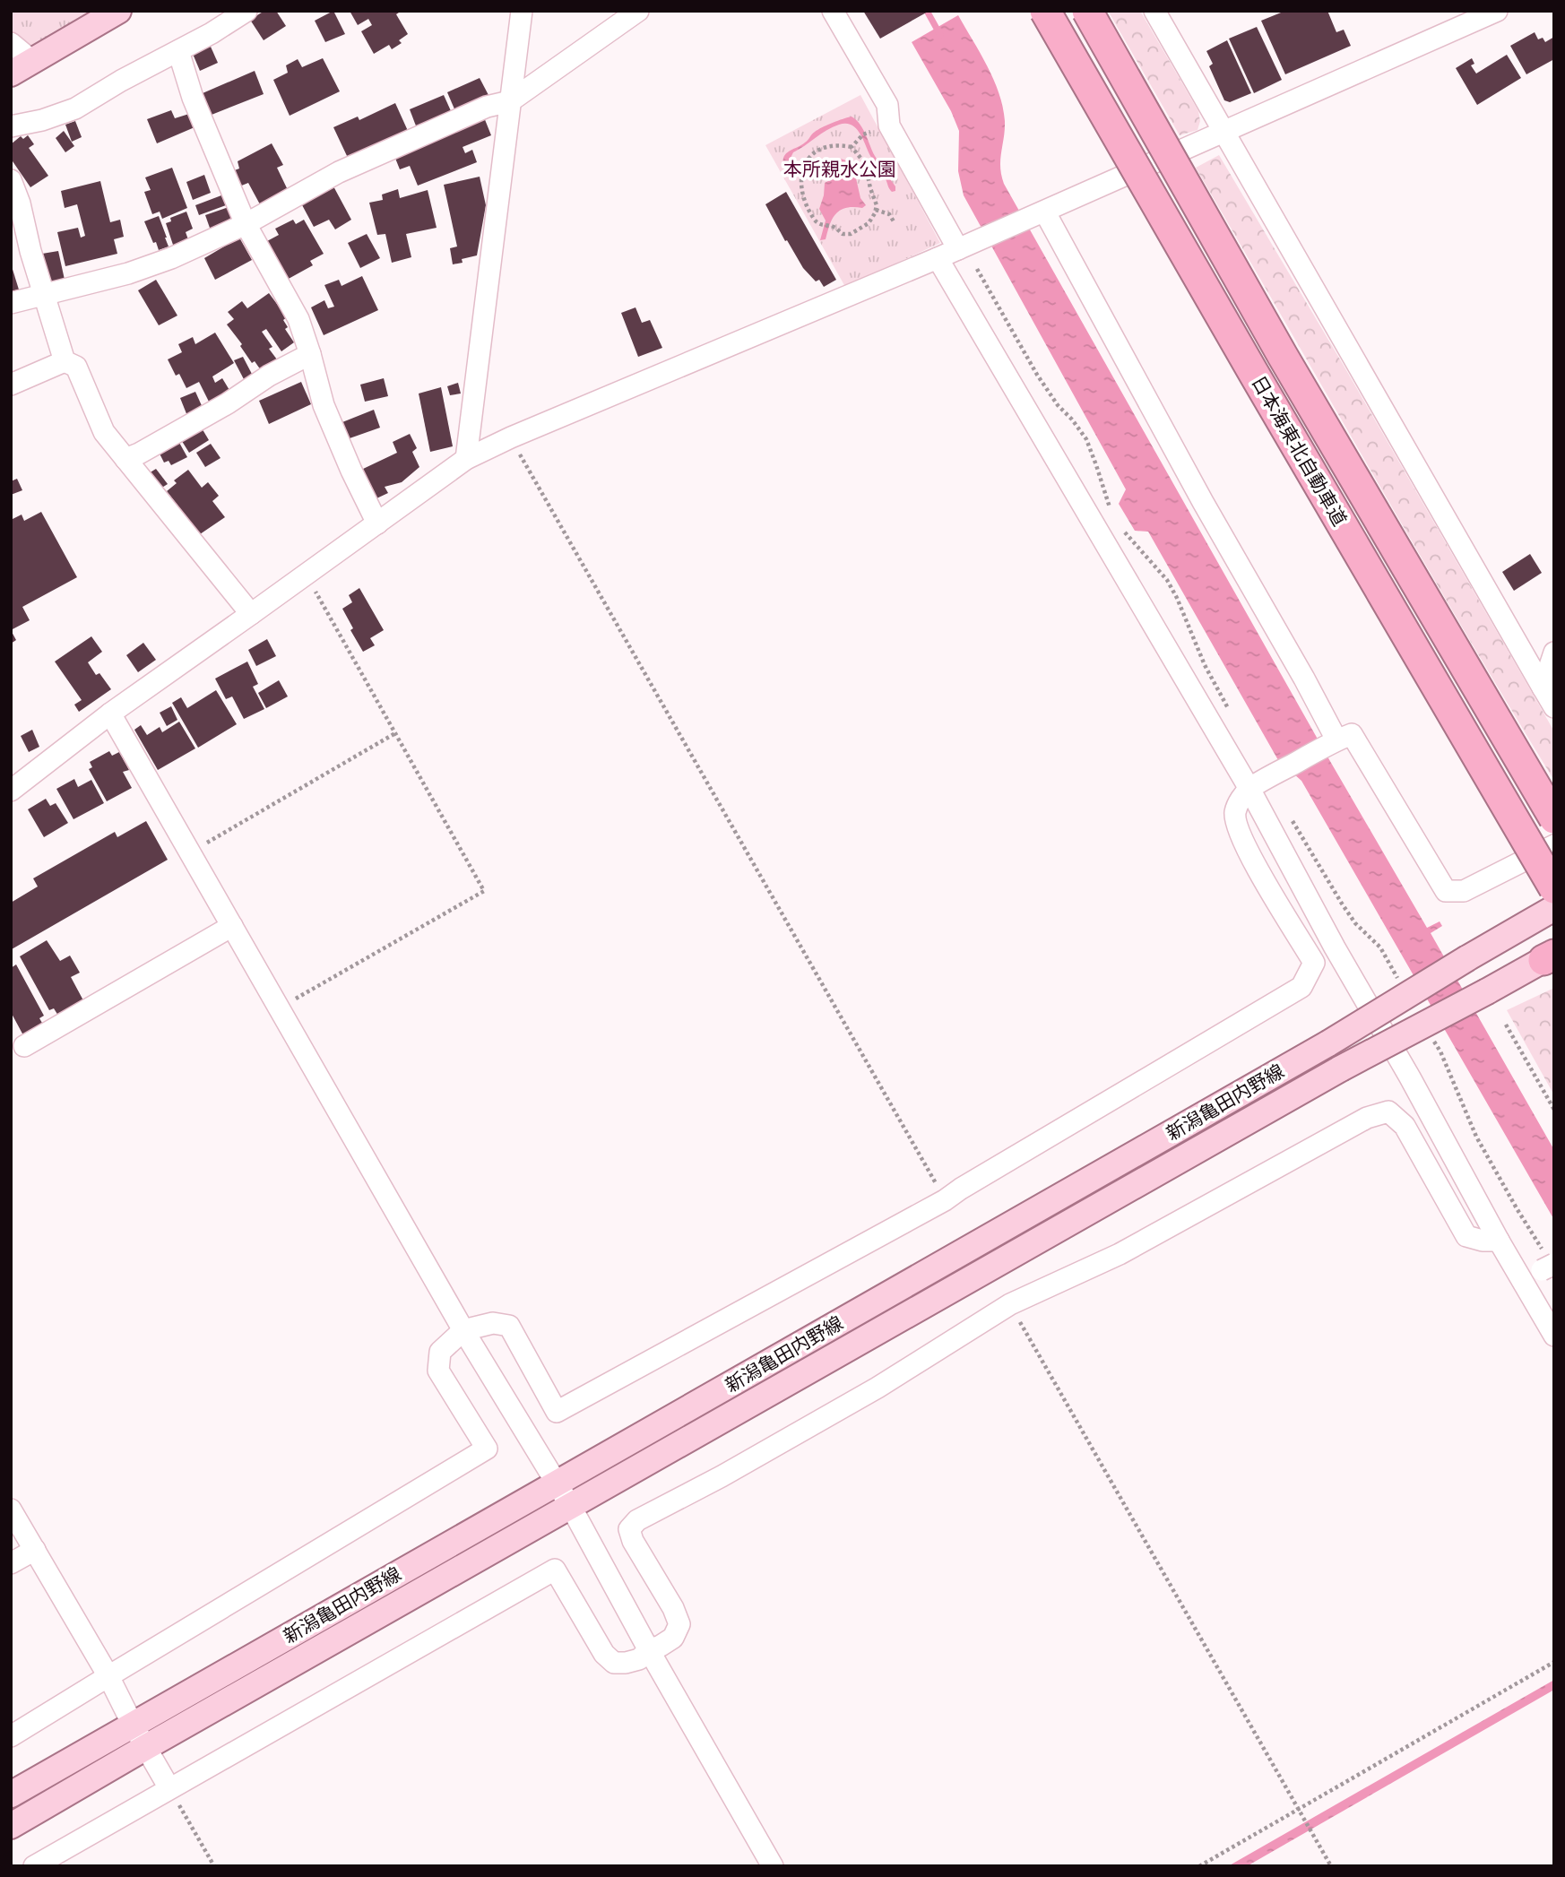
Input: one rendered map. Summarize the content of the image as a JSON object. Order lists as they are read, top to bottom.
{
  "streets": {
    "highway": ["日本海東北自動車道"],
    "main road": ["新潟亀田内野線"]
  },
  "parks": ["本所親水公園"]
}
